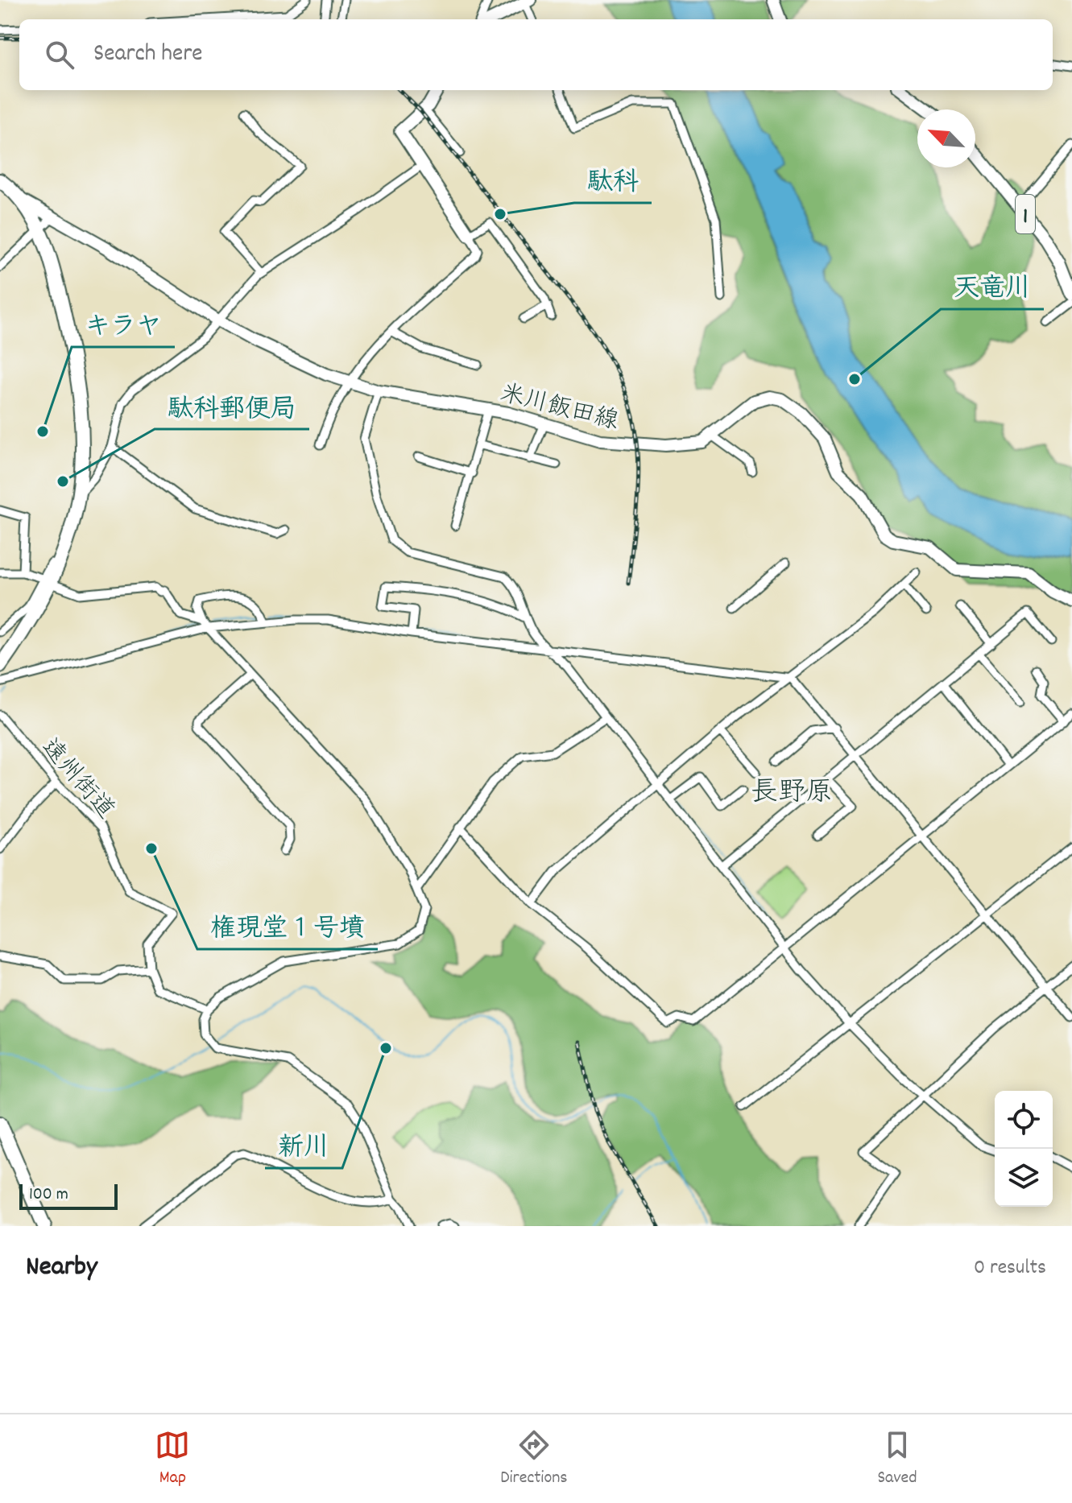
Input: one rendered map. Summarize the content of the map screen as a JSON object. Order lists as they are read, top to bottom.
{
  "streets": {
    "main road": ["1", "米川飯田線"],
    "street": ["遠州街道"]
  },
  "districts": ["長野原"],
  "places": [
    "駄科",
    "天竜川",
    "キラヤ",
    "駄科郵便局",
    "権現堂１号墳",
    "新川"
  ],
  "scale_bar": "100 m",
  "north": "top left",
  "page": {
    "search": "Search here",
    "scale": "100 m",
    "heading": ["Nearby", "0 results"],
    "nav": ["Map", "Directions", "Saved"]
  }
}
